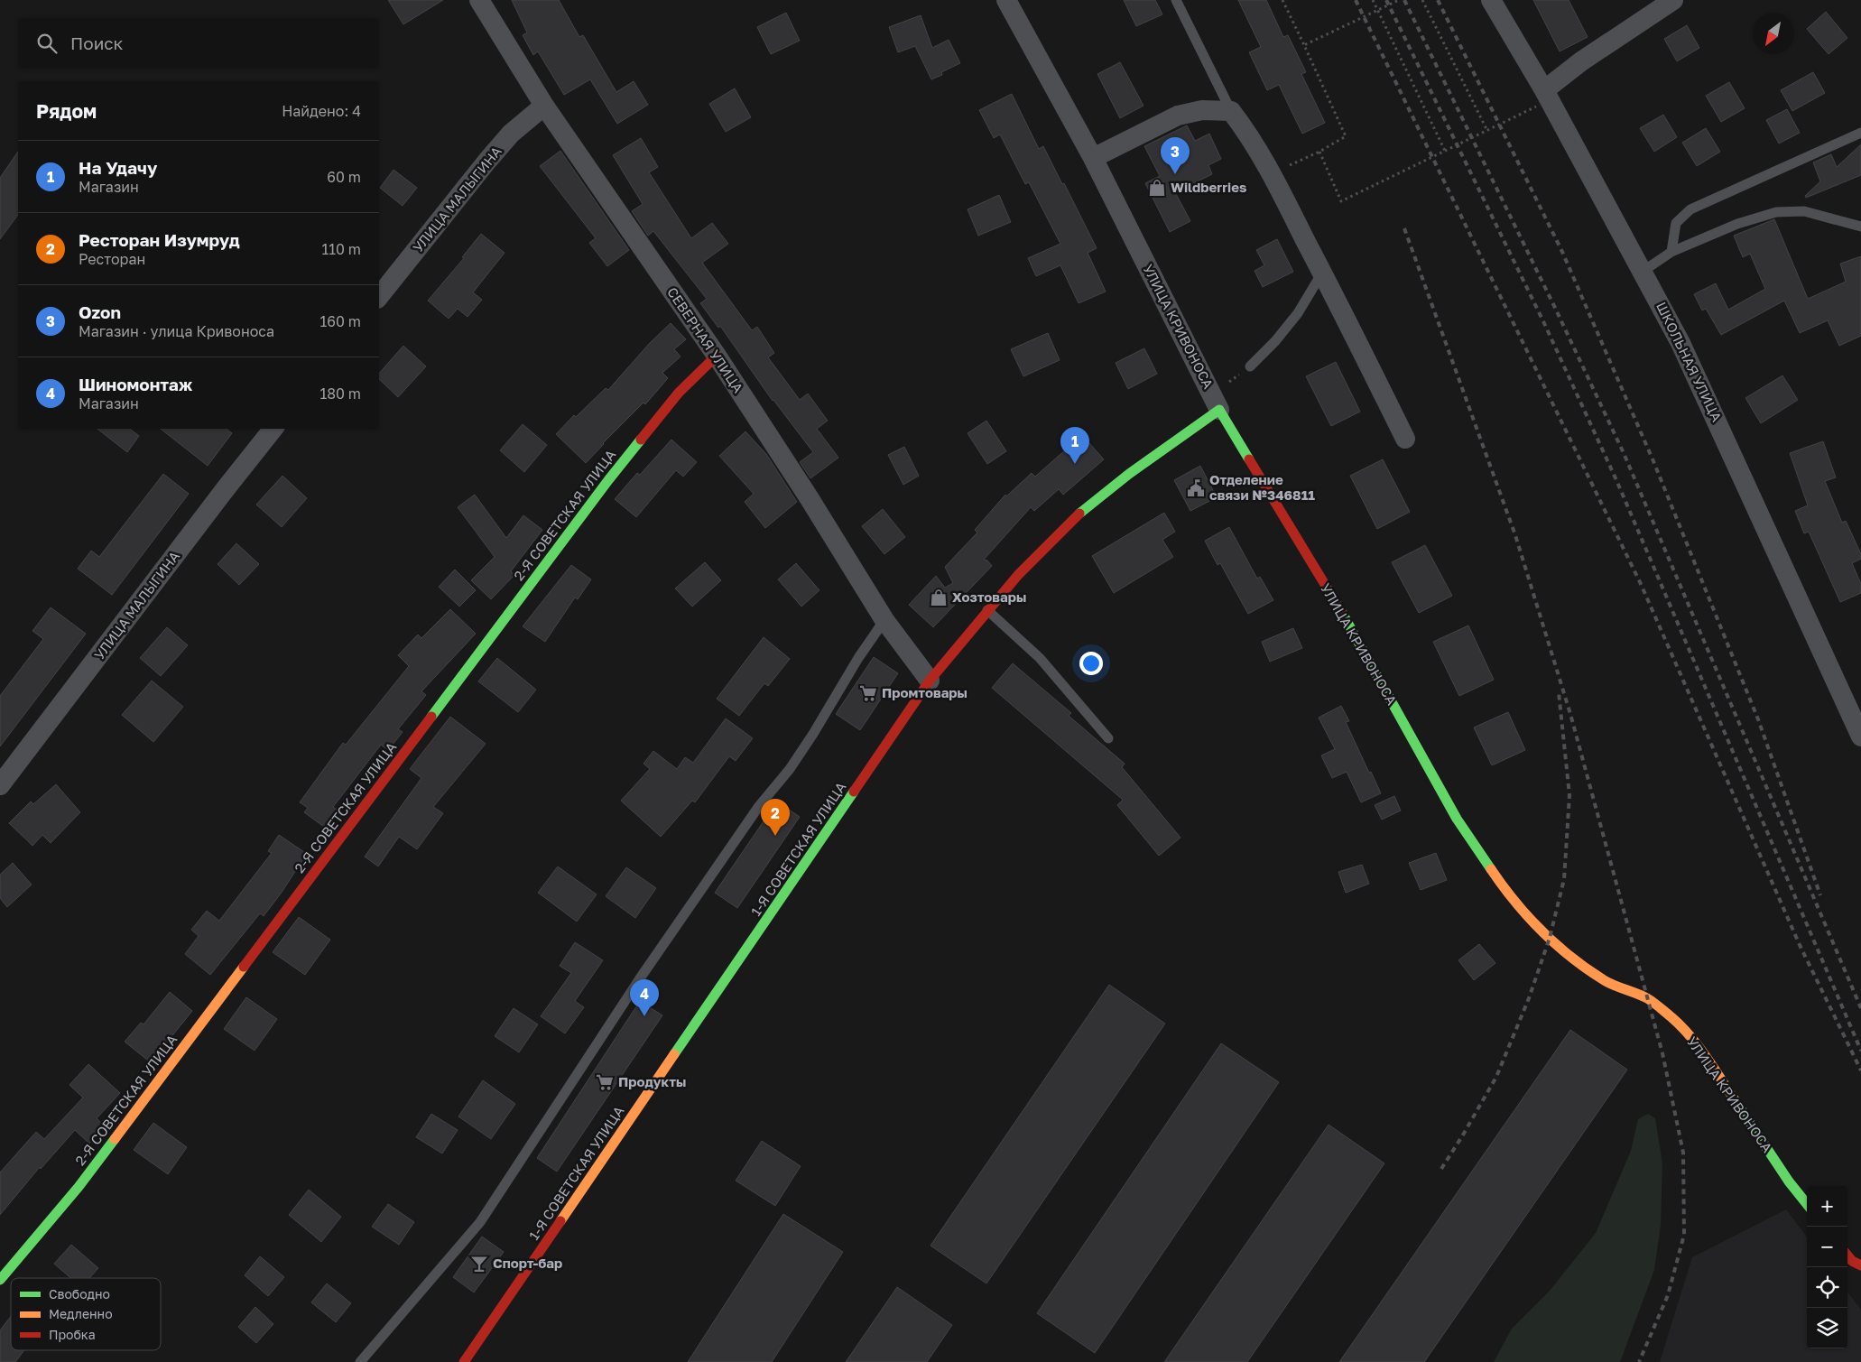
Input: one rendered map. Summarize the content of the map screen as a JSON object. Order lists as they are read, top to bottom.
{
  "streets": {
    "street": [
      "УЛИЦА МАЛЫГИНА",
      "УЛИЦА КРИВОНОСА",
      "СЕВЕРНАЯ УЛИЦА",
      "ШКОЛЬНАЯ УЛИЦА",
      "2-Я СОВЕТСКАЯ УЛИЦА",
      "1-Я СОВЕТСКАЯ УЛИЦА"
    ]
  },
  "crossings": [
    ["УЛИЦА МАЛЫГИНА", "СЕВЕРНАЯ УЛИЦА"],
    ["УЛИЦА КРИВОНОСА", "1-Я СОВЕТСКАЯ УЛИЦА"],
    ["СЕВЕРНАЯ УЛИЦА", "2-Я СОВЕТСКАЯ УЛИЦА"],
    ["СЕВЕРНАЯ УЛИЦА", "1-Я СОВЕТСКАЯ УЛИЦА"]
  ],
  "places": {
    "shop": ["Wildberries", "Хозтовары"],
    "public building": ["Отделение связи №346811"],
    "supermarket": ["Промтовары", "Продукты"],
    "bar": ["Спорт-бар"]
  },
  "legend": ["Свободно", "Медленно", "Пробка"],
  "north": "bottom left",
  "page": {
    "search": "Поиск",
    "heading": ["Рядом", "Найдено: 4"],
    "pins": [
      "3",
      "1",
      "2",
      "4"
    ],
    "list": [
      {
        "mark": "1",
        "name": "На Удачу",
        "note": "Магазин",
        "value": "60 m"
      },
      {
        "mark": "2",
        "name": "Ресторан Изумруд",
        "note": "Ресторан",
        "value": "110 m"
      },
      {
        "mark": "3",
        "name": "Ozon",
        "note": "Магазин · улица Кривоноса",
        "value": "160 m"
      },
      {
        "mark": "4",
        "name": "Шиномонтаж",
        "note": "Магазин",
        "value": "180 m"
      }
    ],
    "map_buttons": ["+", "−"]
  }
}
